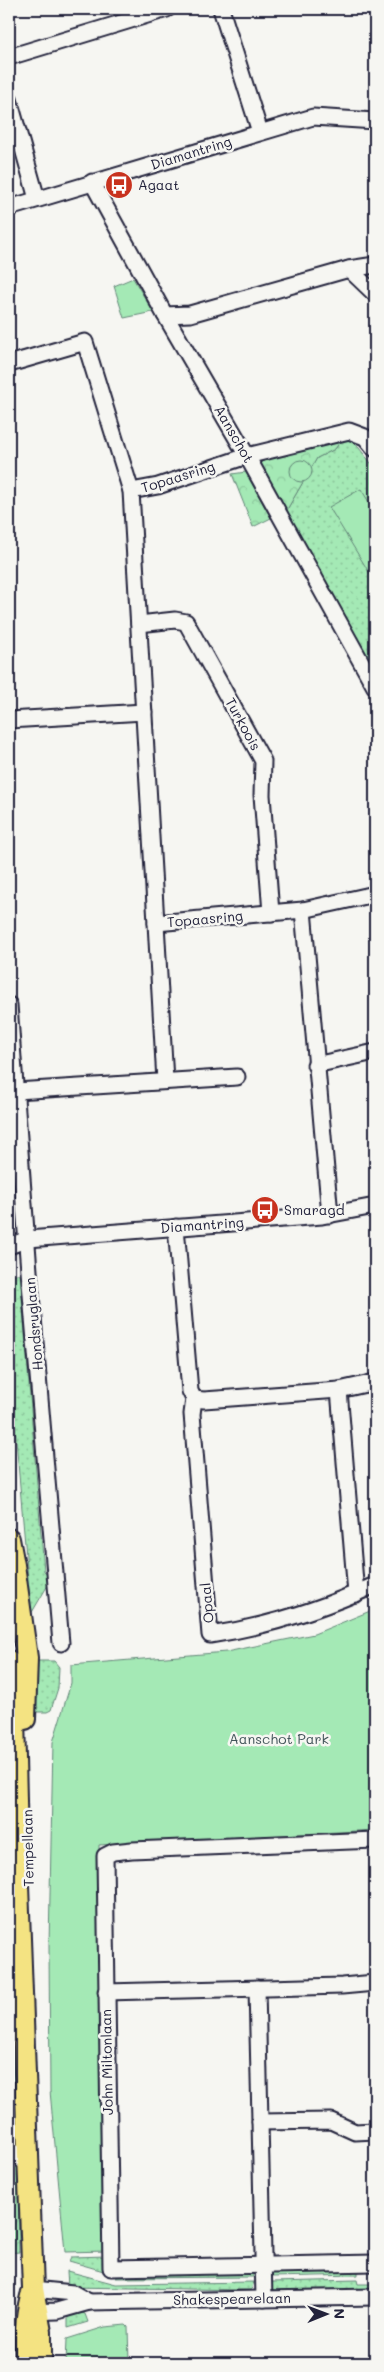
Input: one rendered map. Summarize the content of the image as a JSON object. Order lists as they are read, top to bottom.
{
  "streets": {
    "main road": ["Tempellaan"],
    "street": [
      "Diamantring",
      "Aanschot",
      "Topaasring",
      "Turkoois",
      "Hondsruglaan",
      "Opaal",
      "John Miltonlaan",
      "Shakespearelaan"
    ]
  },
  "crossings": [
    ["Diamantring", "Aanschot"],
    ["Diamantring", "Hondsruglaan"],
    ["Aanschot", "Topaasring"],
    ["Topaasring", "Turkoois"],
    ["Tempellaan", "Shakespearelaan"]
  ],
  "parks": ["Aanschot Park"],
  "places": {
    "bus stop": ["Agaat", "Smaragd"]
  },
  "north": "right"
}
